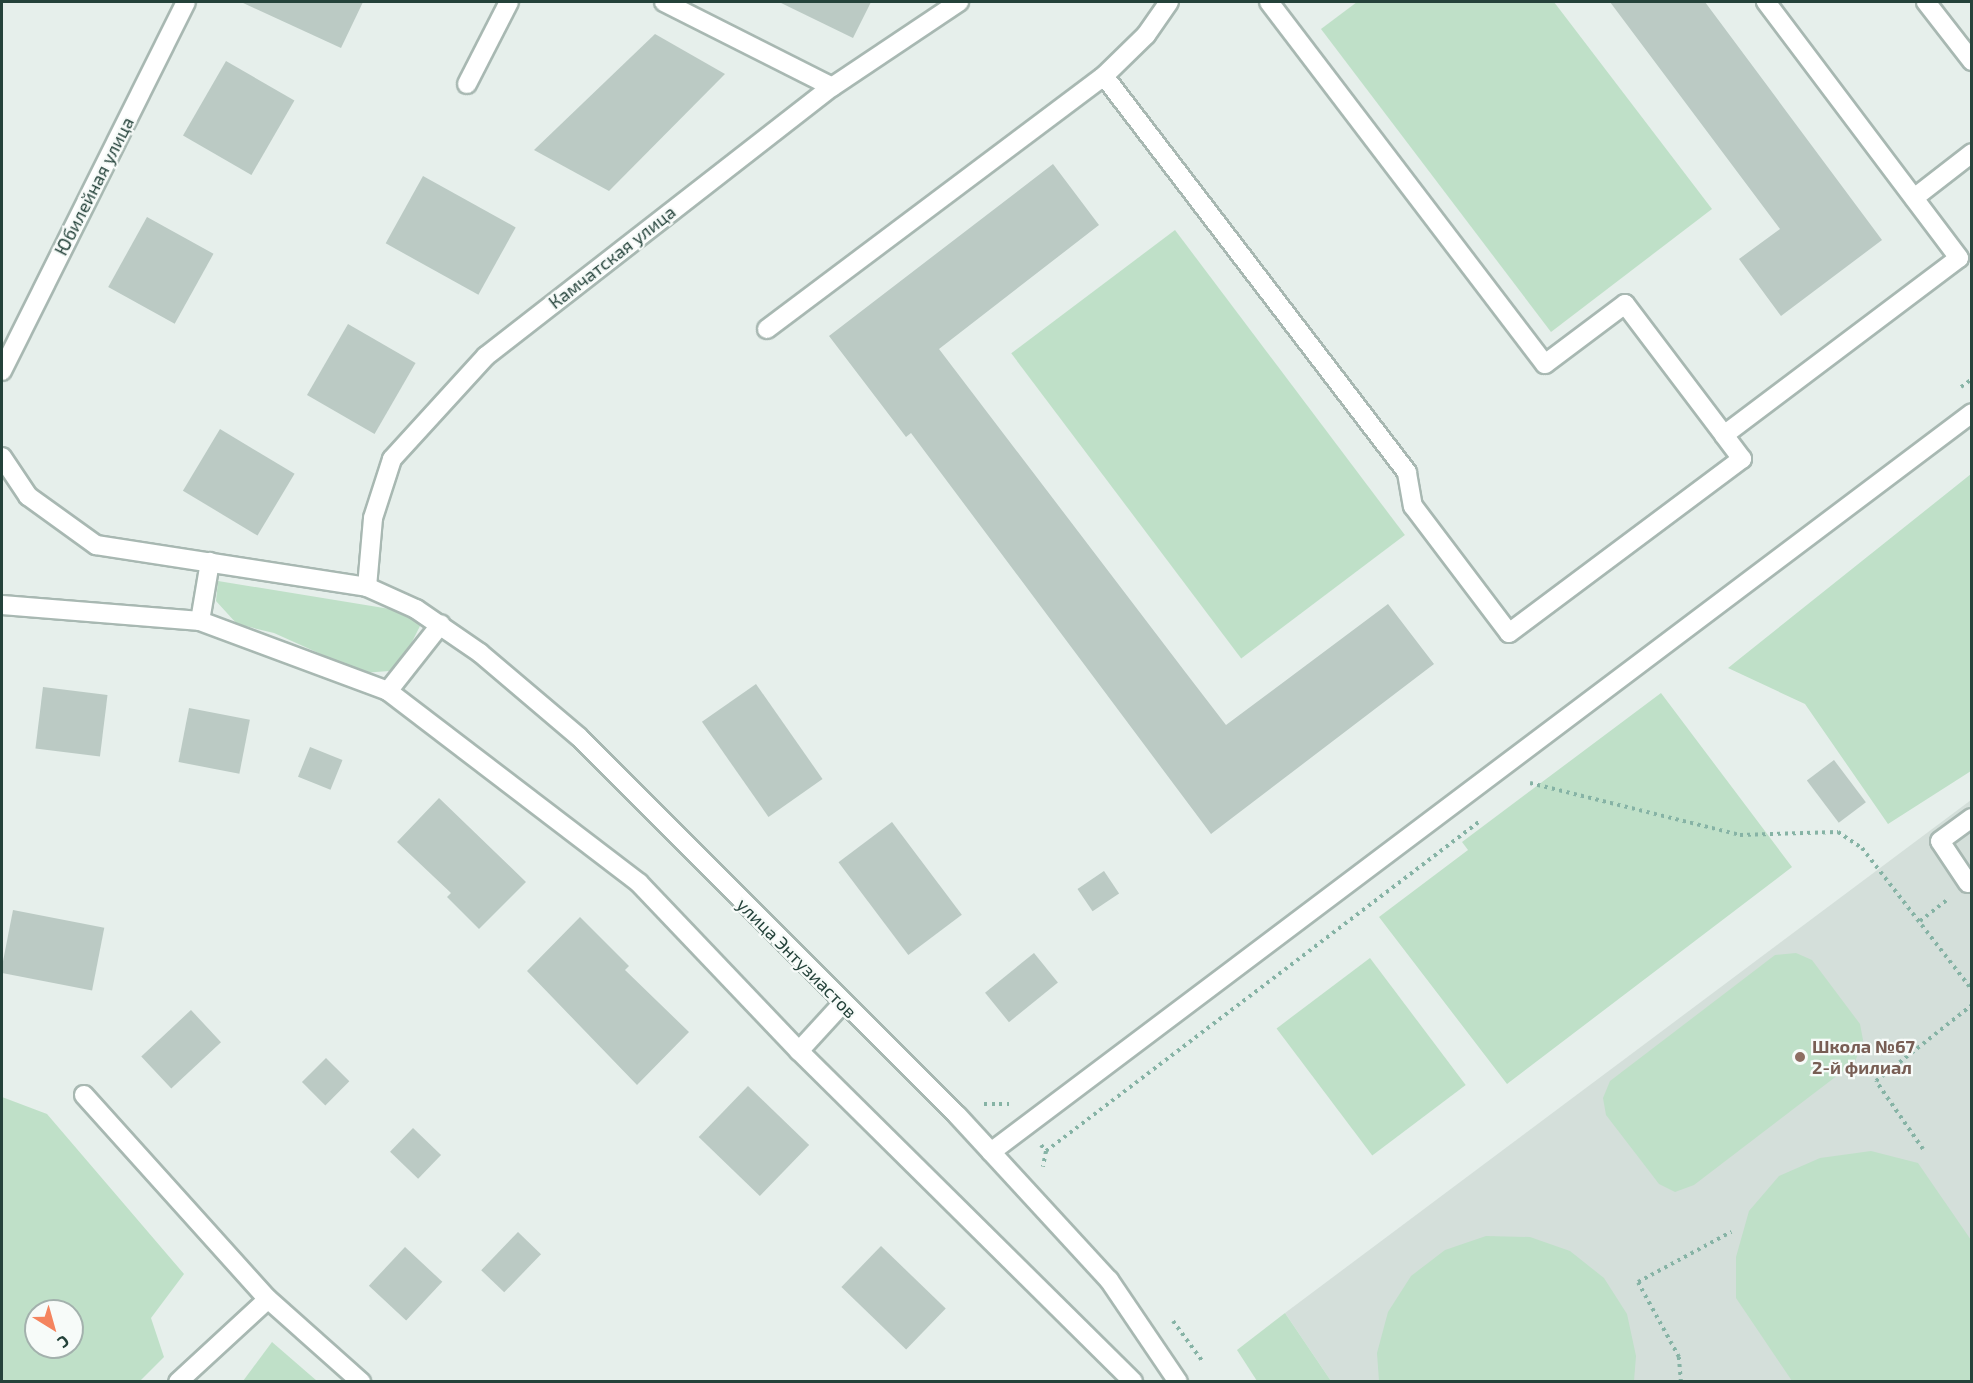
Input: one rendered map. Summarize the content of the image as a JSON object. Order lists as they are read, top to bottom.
{
  "streets": {
    "street": ["Юбилейная улица", "Камчатская улица", "улица Энтузиастов"]
  },
  "crossings": [
    ["Камчатская улица", "улица Энтузиастов"]
  ],
  "places": ["Школа №67 2-й филиал"],
  "north": "bottom right"
}
